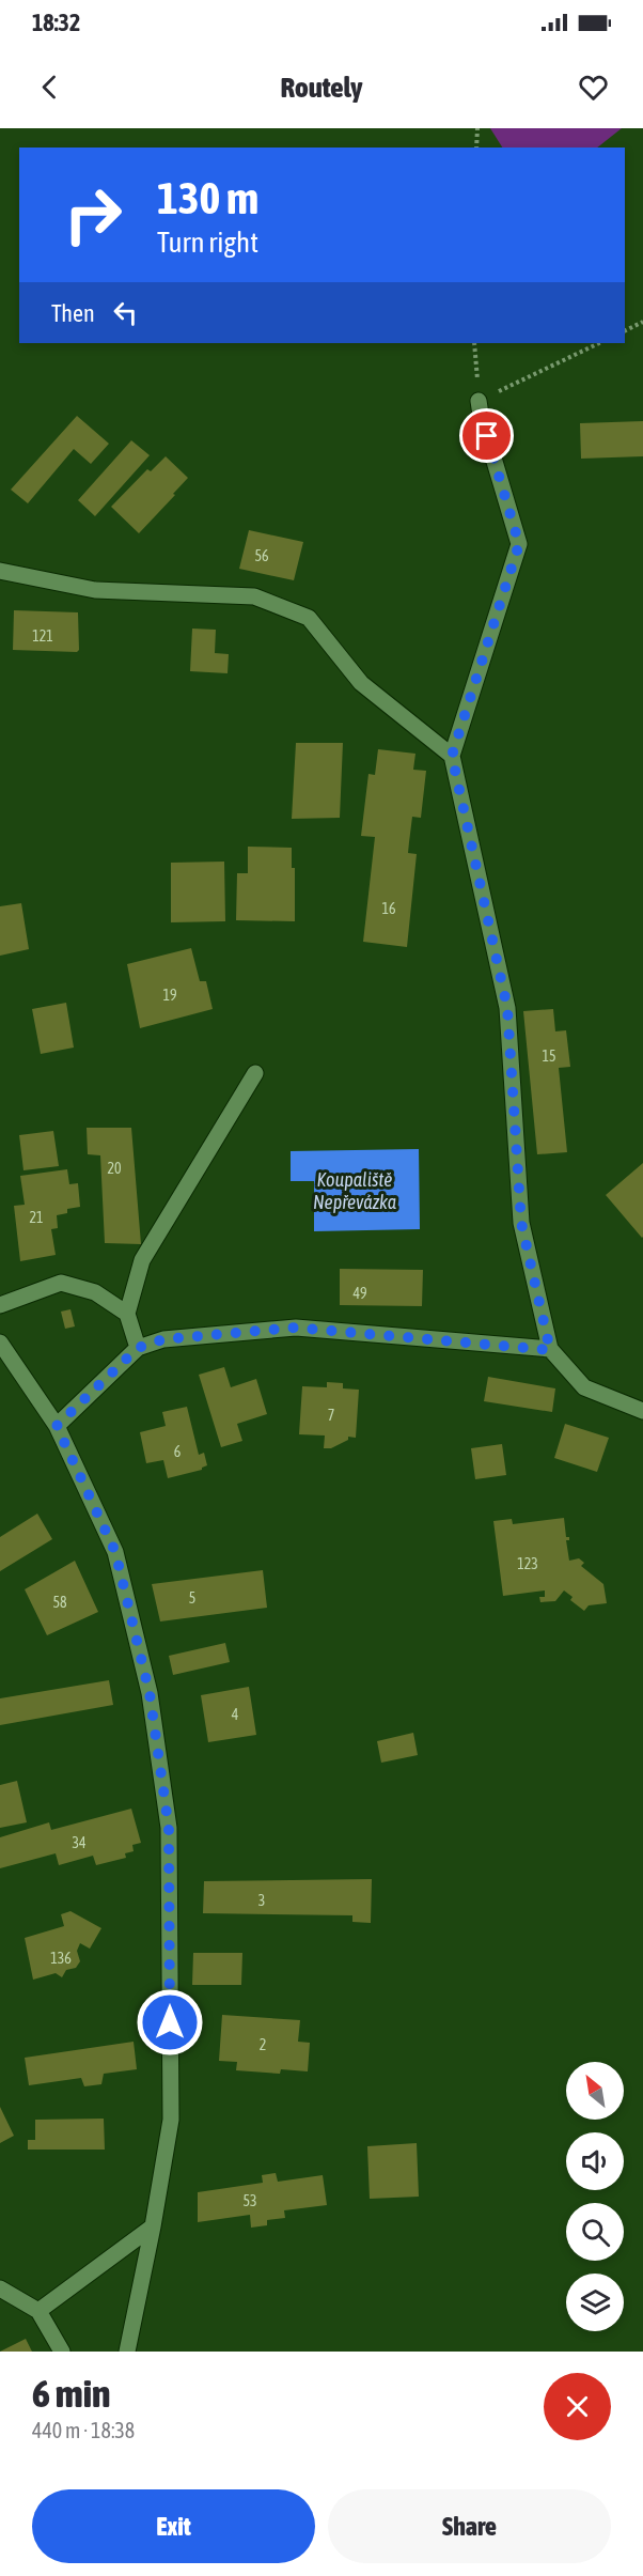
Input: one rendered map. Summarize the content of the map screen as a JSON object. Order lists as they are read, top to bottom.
{
  "water": ["Koupaliště Nepřevázka"],
  "house_numbers": [
    "56",
    "121",
    "16",
    "19",
    "15",
    "20",
    "21",
    "49",
    "7",
    "6",
    "123",
    "5",
    "58",
    "4",
    "34",
    "3",
    "136",
    "2",
    "53"
  ],
  "north": "top left",
  "page": {
    "status": "18:32",
    "header": "Routely",
    "turn": ["130 m", "Turn right"],
    "then": "Then",
    "heading": ["6 min", "440 m · 18:38"],
    "buttons": ["Exit", "Share"]
  }
}
